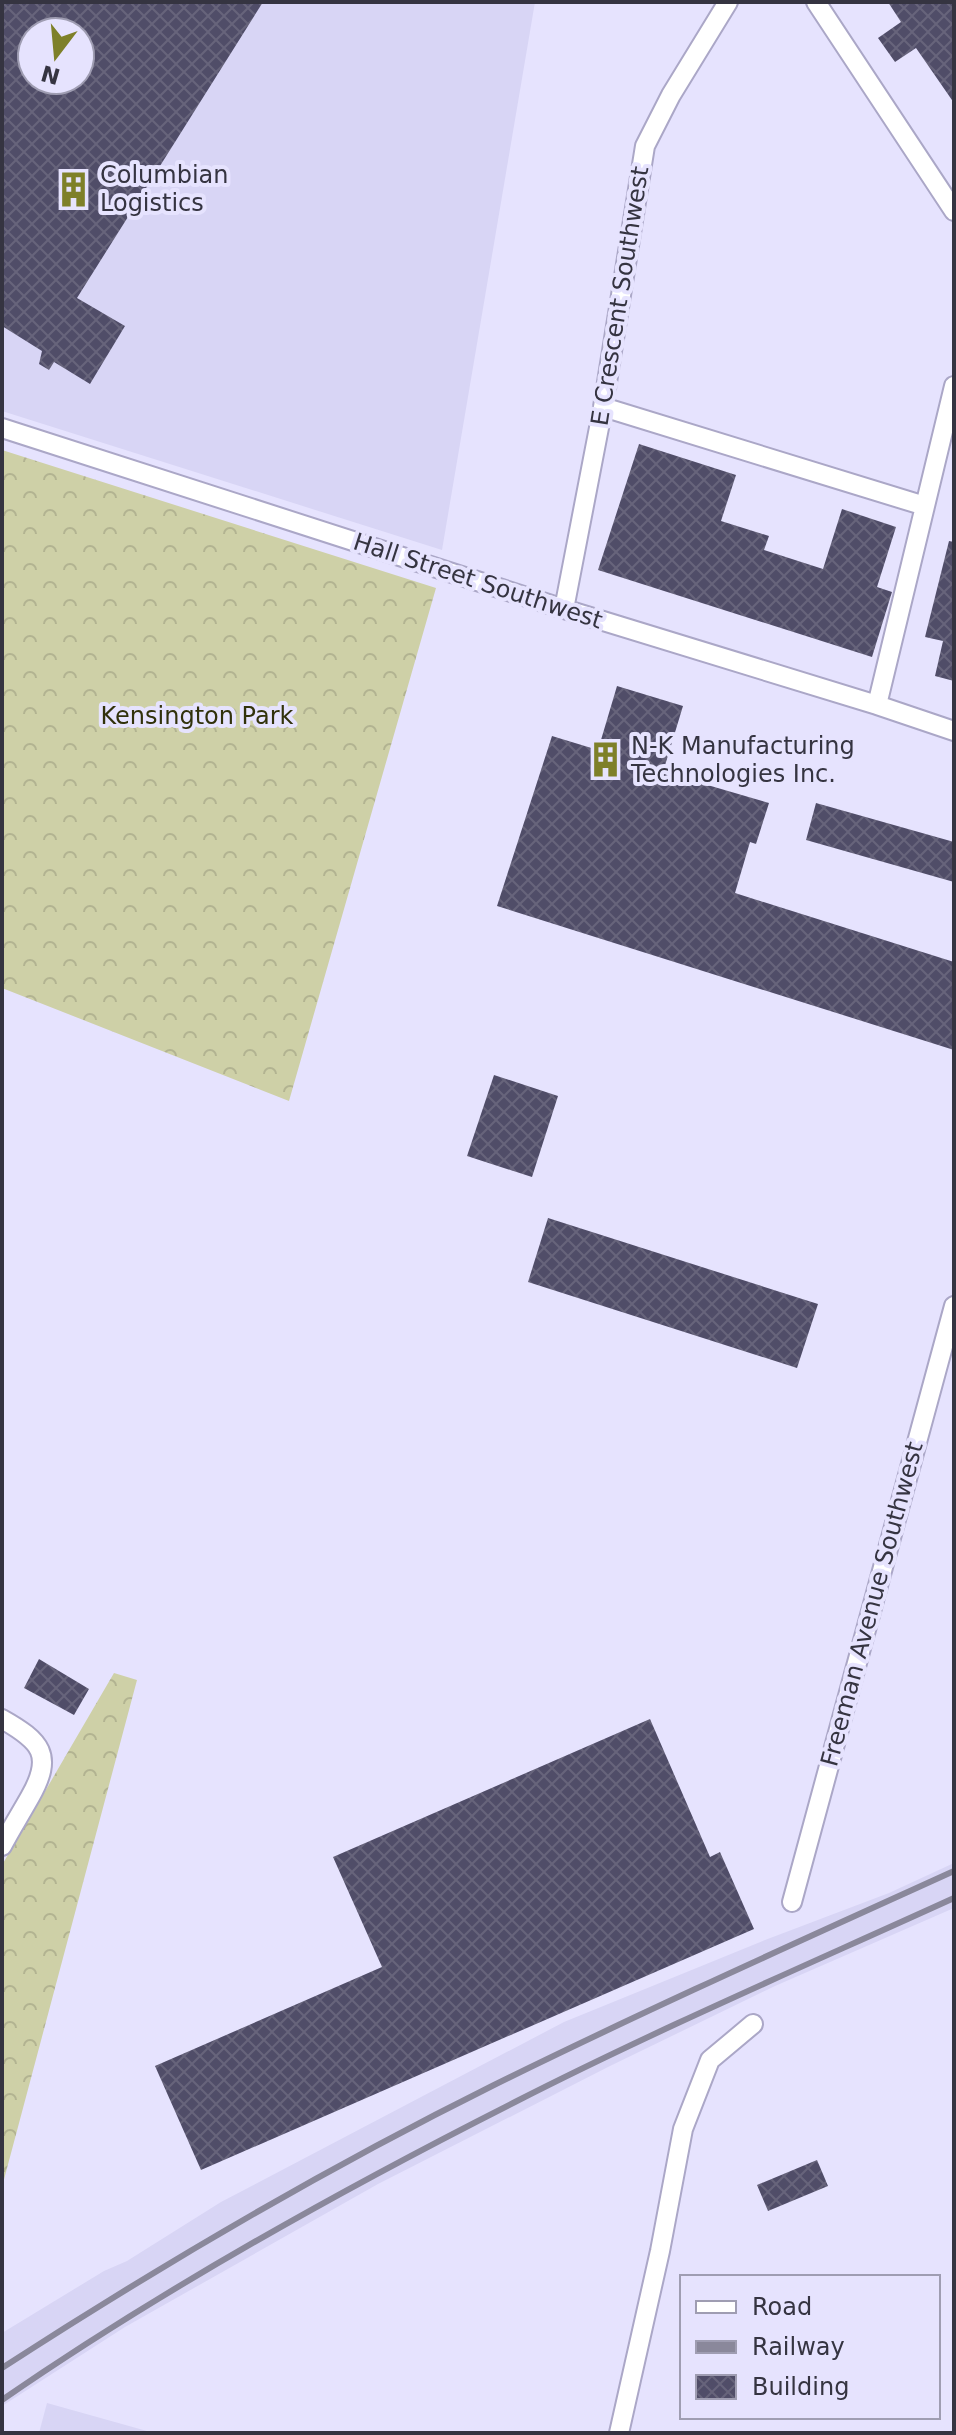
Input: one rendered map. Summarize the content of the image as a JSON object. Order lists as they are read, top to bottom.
{
  "streets": {
    "street": ["E Crescent Southwest", "Hall Street Southwest", "Freeman Avenue Southwest"]
  },
  "crossings": [
    ["E Crescent Southwest", "Hall Street Southwest"]
  ],
  "parks": ["Kensington Park"],
  "places": {
    "building": ["Columbian Logistics", "N-K Manufacturing Technologies Inc."]
  },
  "legend": ["Road", "Railway", "Building"],
  "north": "bottom"
}
